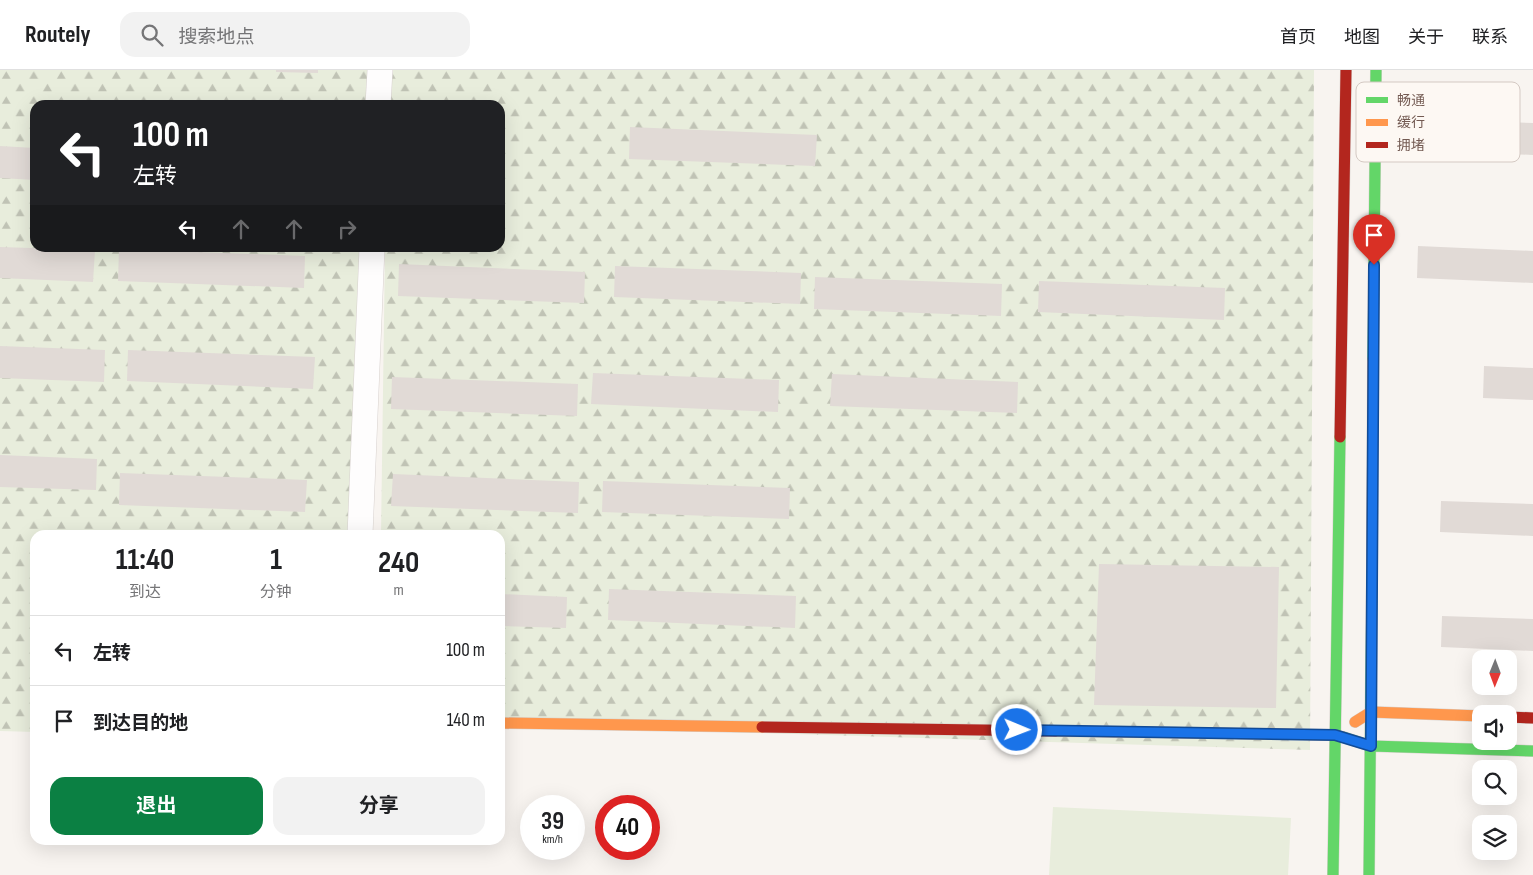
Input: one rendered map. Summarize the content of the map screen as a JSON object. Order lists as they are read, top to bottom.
{
  "legend": ["畅通", "缓行", "拥堵"],
  "north": "bottom",
  "page": {
    "header": "Routely",
    "search": "搜索地点",
    "nav": [
      "首页",
      "地图",
      "关于",
      "联系"
    ],
    "turn": ["100 m", "左转"],
    "eta": [
      "11:40",
      "到达",
      "1",
      "分钟",
      "240",
      "m"
    ],
    "list": [
      {
        "name": "左转",
        "value": "100 m"
      },
      {
        "name": "到达目的地",
        "value": "140 m"
      }
    ],
    "buttons": ["退出", "分享"],
    "speed": "39 km/h",
    "limit": "40"
  }
}
